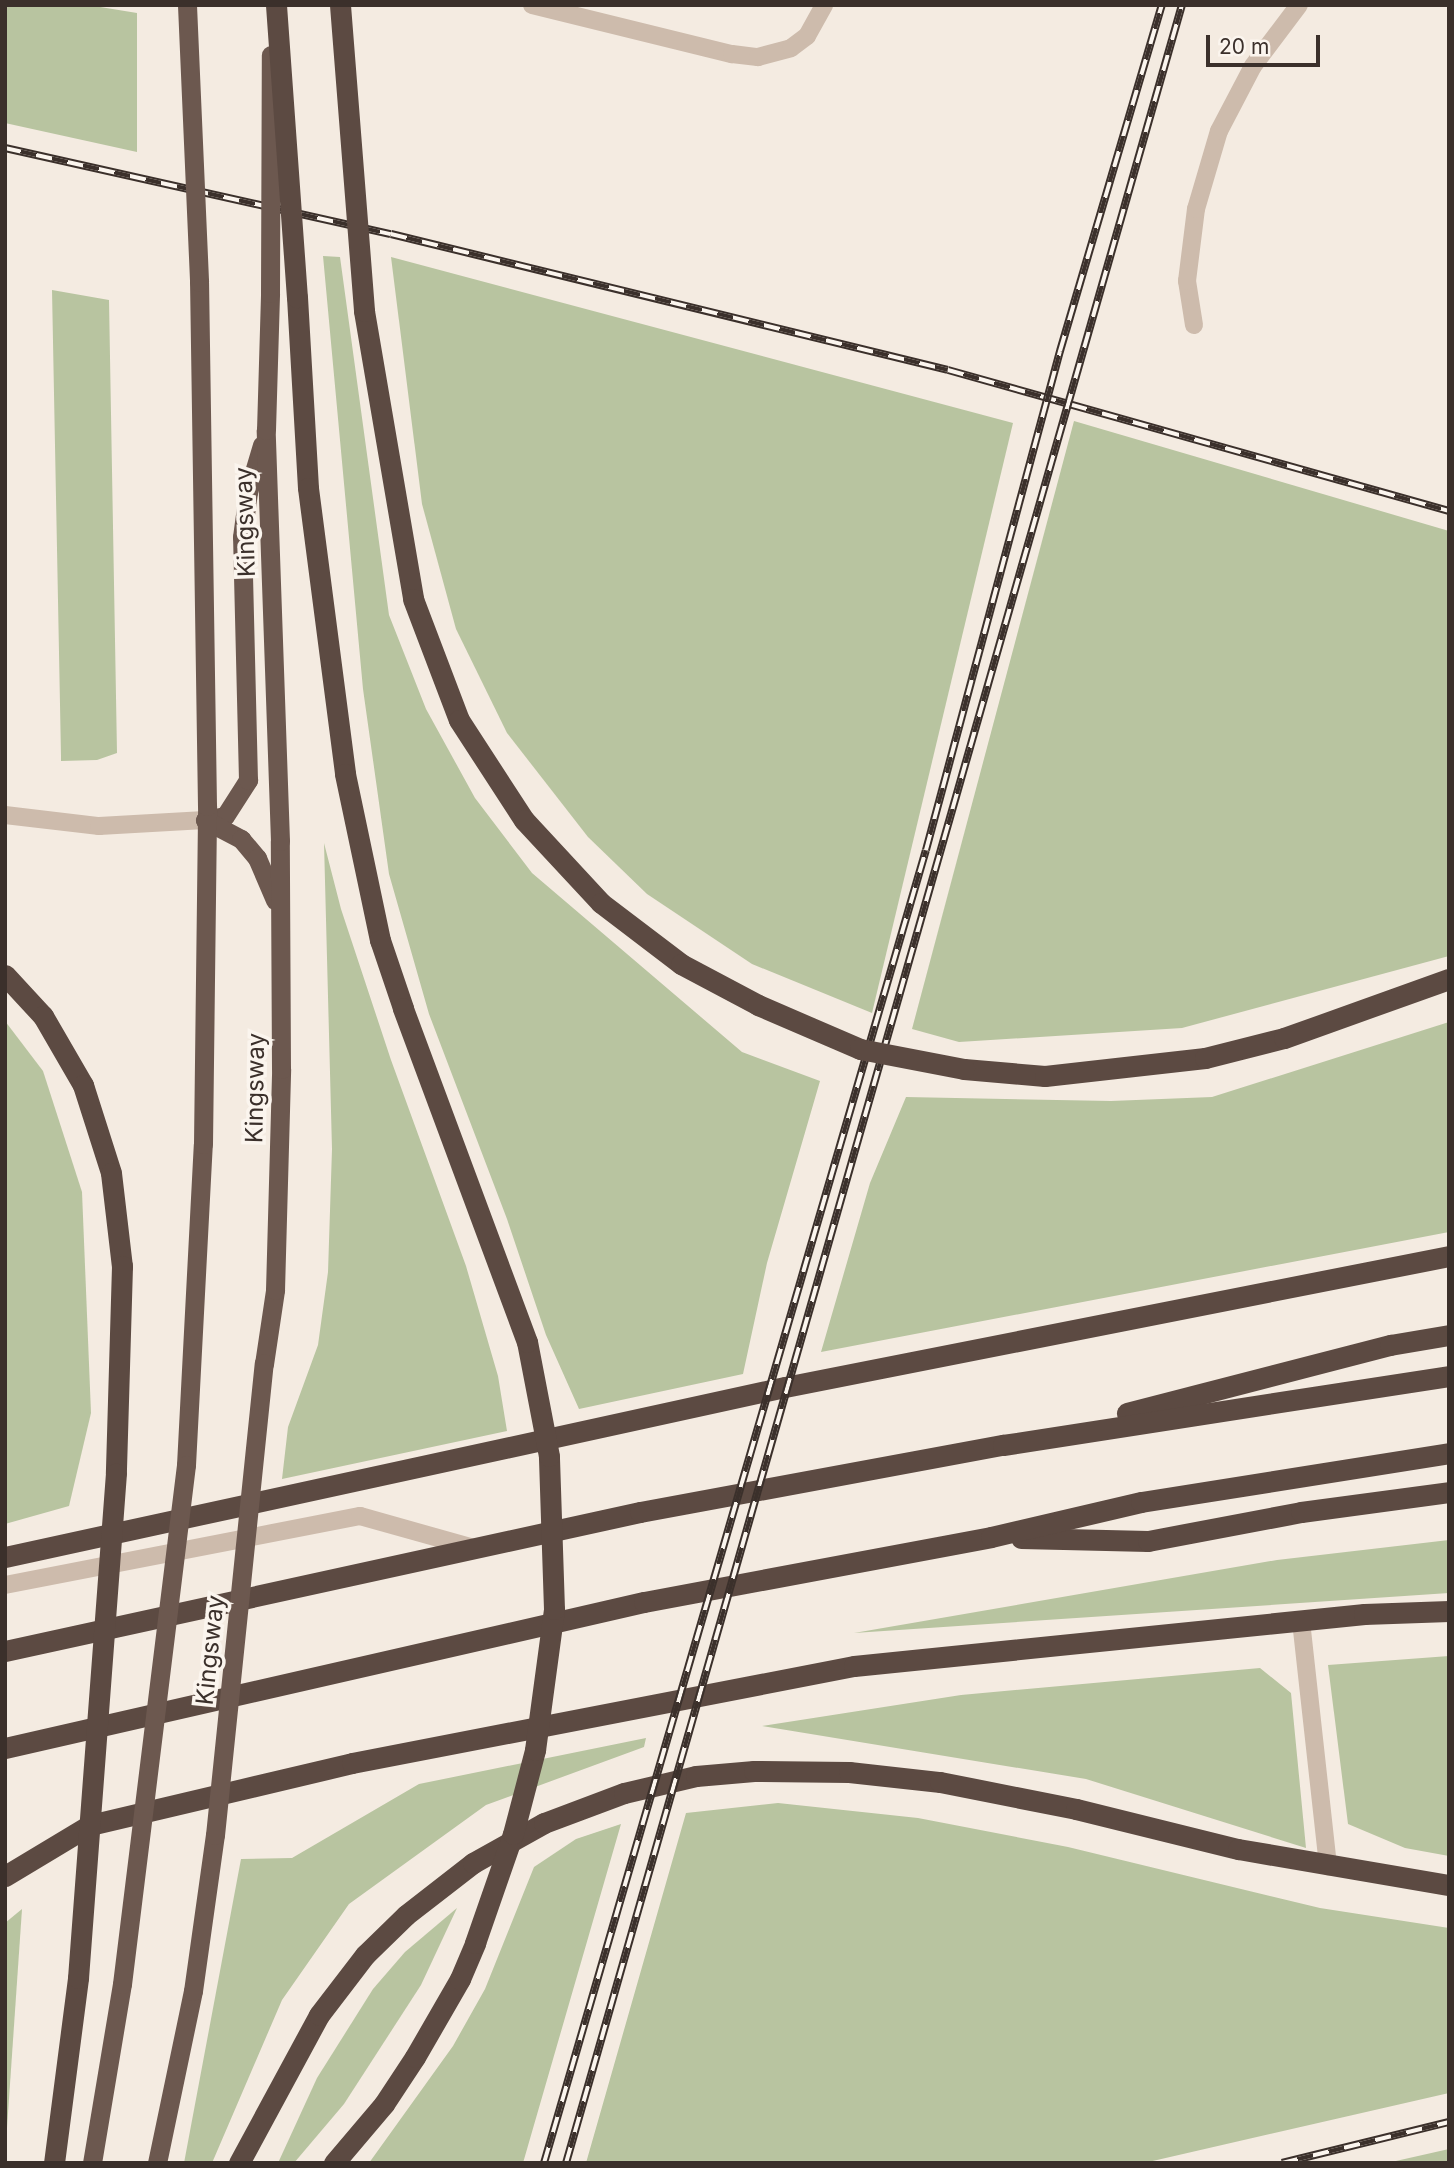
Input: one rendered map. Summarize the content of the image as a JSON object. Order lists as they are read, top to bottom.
{
  "streets": {
    "highway": ["Kingsway"]
  },
  "scale_bar": "20 m"
}
